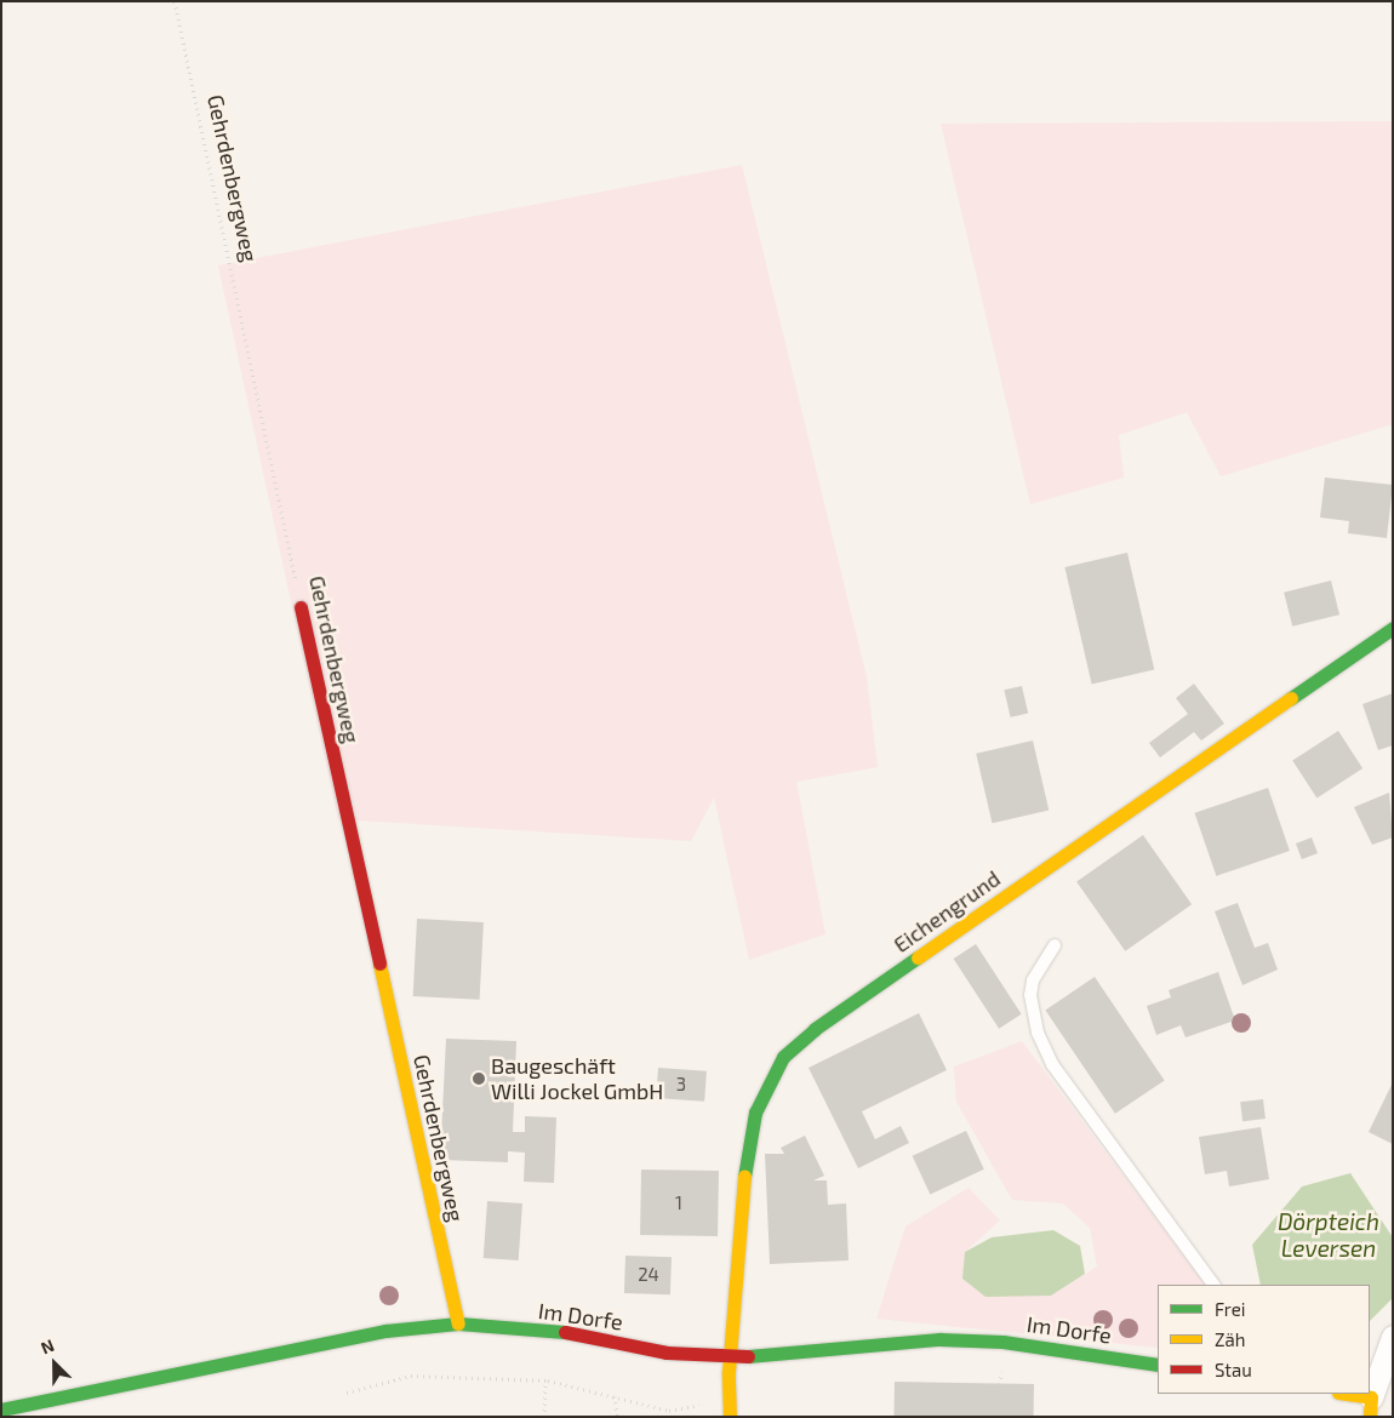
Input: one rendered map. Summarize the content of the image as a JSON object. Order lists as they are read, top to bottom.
{
  "streets": {
    "street": ["Gehrdenbergweg", "Eichengrund", "Im Dorfe"]
  },
  "crossings": [
    ["Gehrdenbergweg", "Im Dorfe"],
    ["Eichengrund", "Im Dorfe"]
  ],
  "water": ["Dörpteich Leversen"],
  "places": ["Baugeschäft Willi Jockel GmbH"],
  "house_numbers": ["3", "1", "24"],
  "legend": ["Frei", "Zäh", "Stau"],
  "north": "top left"
}
